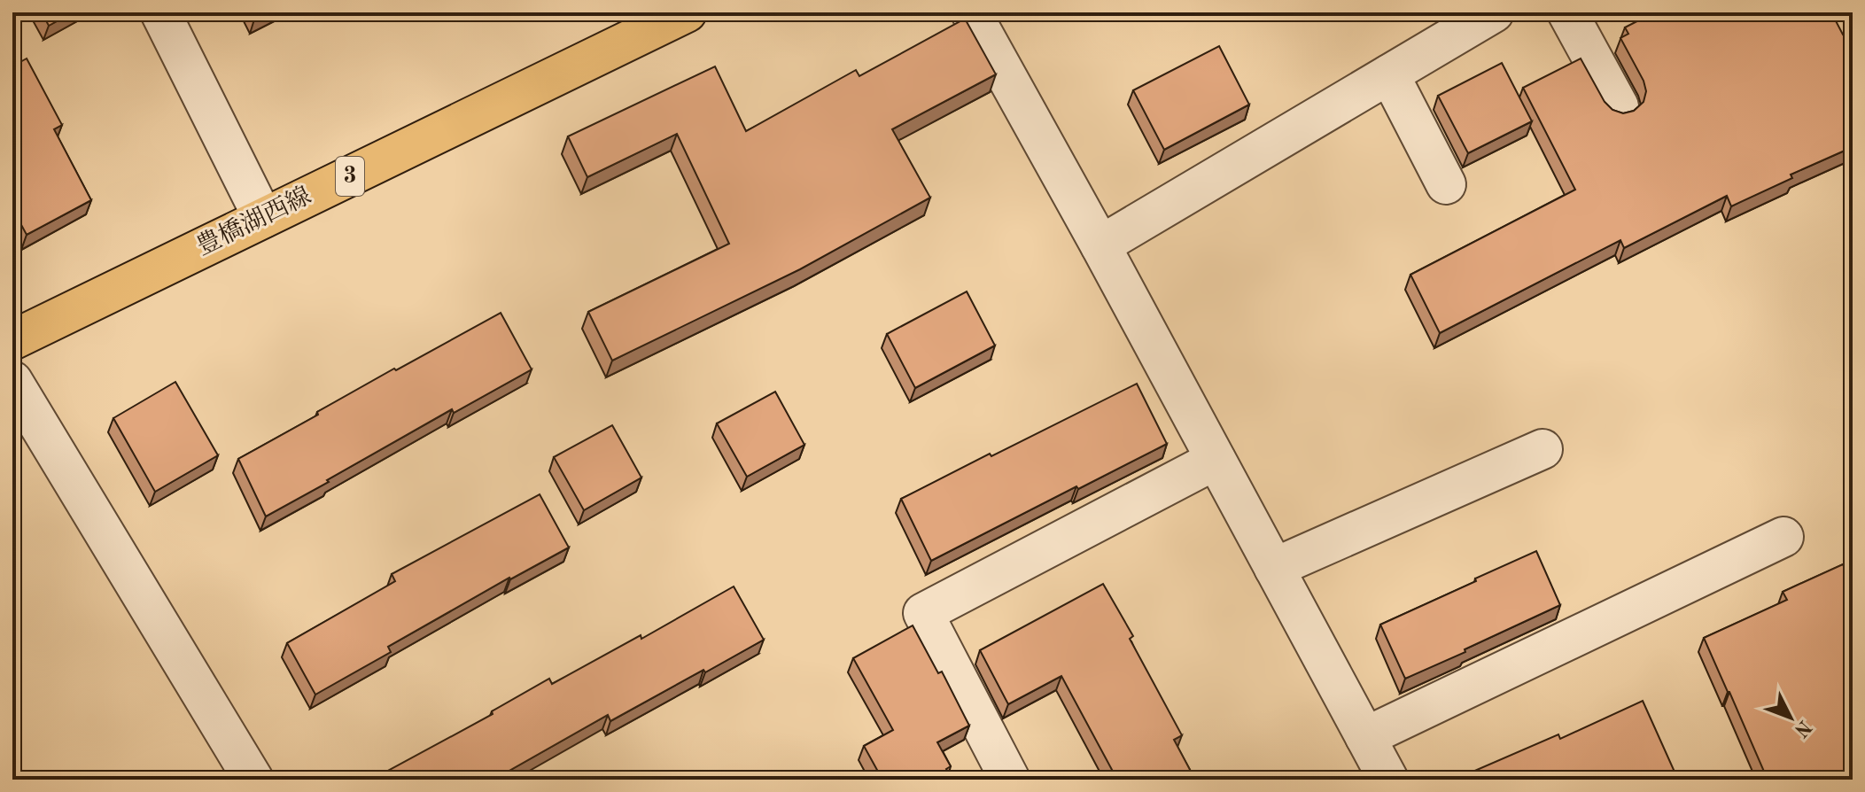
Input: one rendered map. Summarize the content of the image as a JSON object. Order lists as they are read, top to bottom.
{
  "streets": {
    "main road": ["3", "豊橋湖西線"]
  },
  "north": "bottom right"
}
